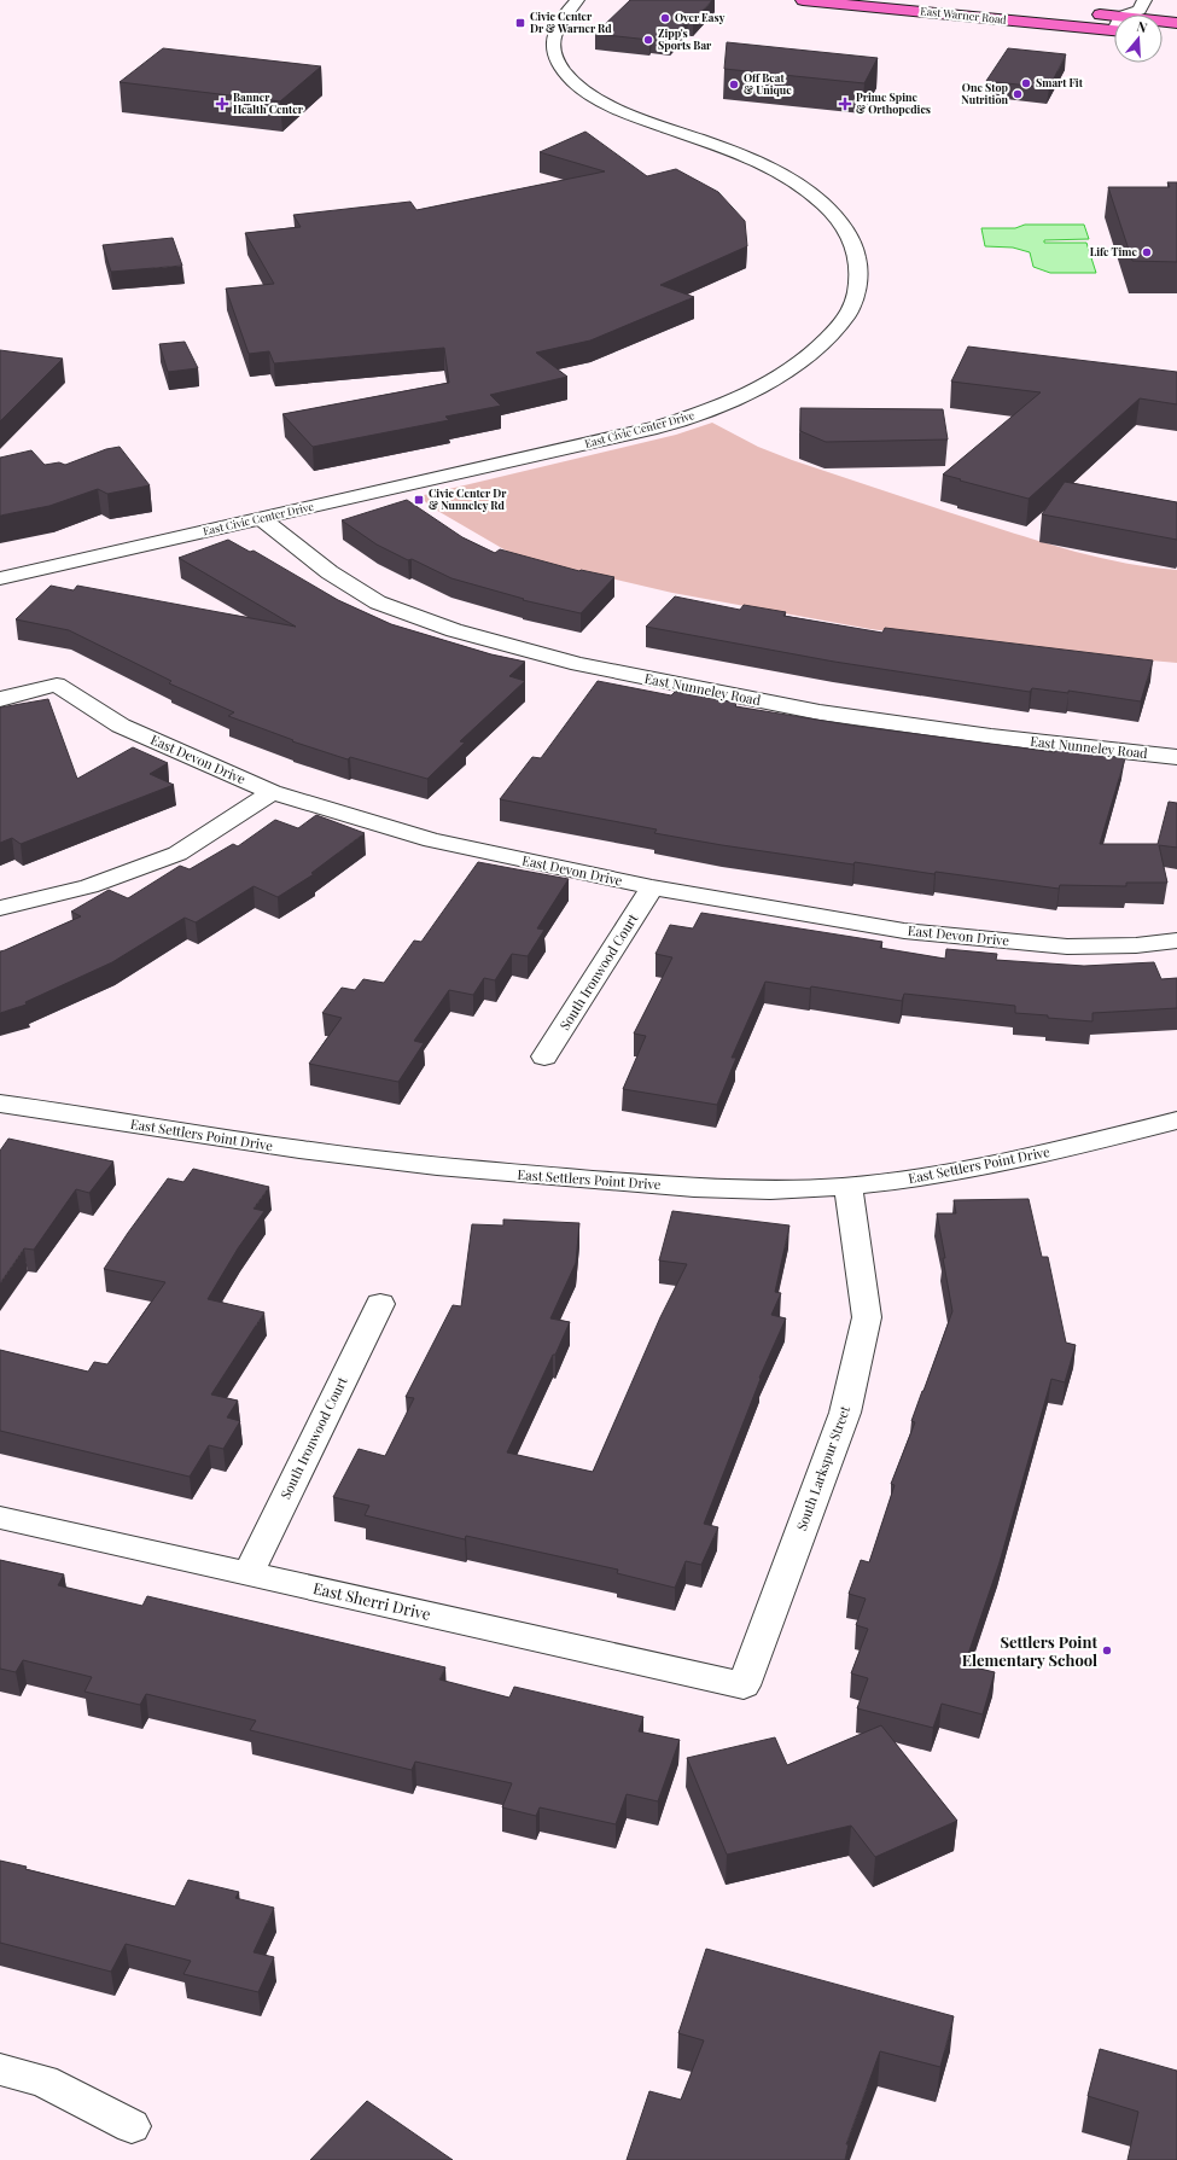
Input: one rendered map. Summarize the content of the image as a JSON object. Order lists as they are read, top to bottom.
{
  "streets": {
    "main road": ["East Warner Road"],
    "street": [
      "East Civic Center Drive",
      "East Nunneley Road",
      "East Devon Drive",
      "South Ironwood Court",
      "East Settlers Point Drive",
      "South Larkspur Street",
      "East Sherri Drive"
    ]
  },
  "crossings": [
    ["East Civic Center Drive", "East Nunneley Road"],
    ["East Devon Drive", "South Ironwood Court"],
    ["South Ironwood Court", "East Sherri Drive"],
    ["East Settlers Point Drive", "South Larkspur Street"],
    ["South Larkspur Street", "East Sherri Drive"]
  ],
  "places": {
    "other": [
      "Over Easy",
      "Zipp's Sports Bar",
      "Smart Fit",
      "Off Beat & Unique",
      "One Stop Nutrition",
      "Life Time",
      "Settlers Point Elementary School"
    ],
    "transit": ["Civic Center Dr & Warner Rd", "Civic Center Dr & Nunneley Rd"],
    "health": ["Banner Health Center", "Prime Spine & Orthopedics"]
  },
  "north": "top"
}
